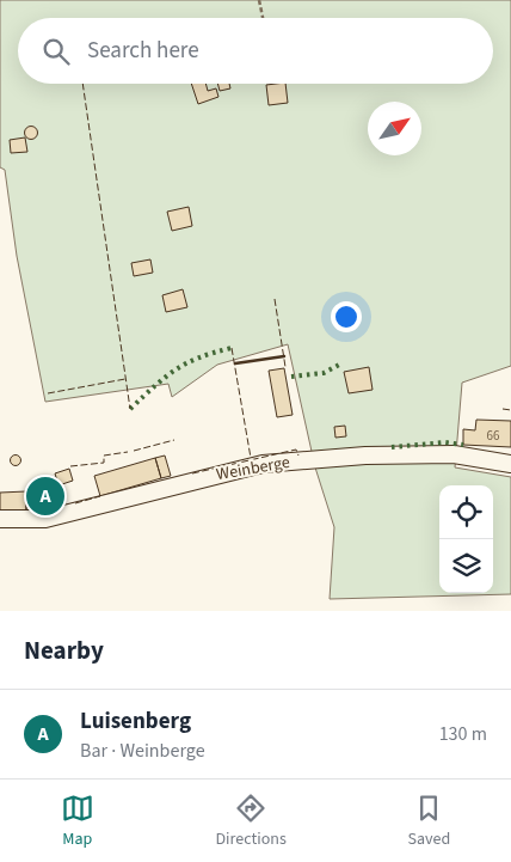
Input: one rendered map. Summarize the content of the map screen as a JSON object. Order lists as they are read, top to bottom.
{
  "streets": {
    "street": ["Weinberge"]
  },
  "house_numbers": ["66"],
  "north": "top right",
  "page": {
    "search": "Search here",
    "pins": "A",
    "heading": "Nearby",
    "list": [
      {
        "mark": "A",
        "name": "Luisenberg",
        "note": "Bar · Weinberge",
        "value": "130 m"
      }
    ],
    "nav": ["Map", "Directions", "Saved"]
  }
}
